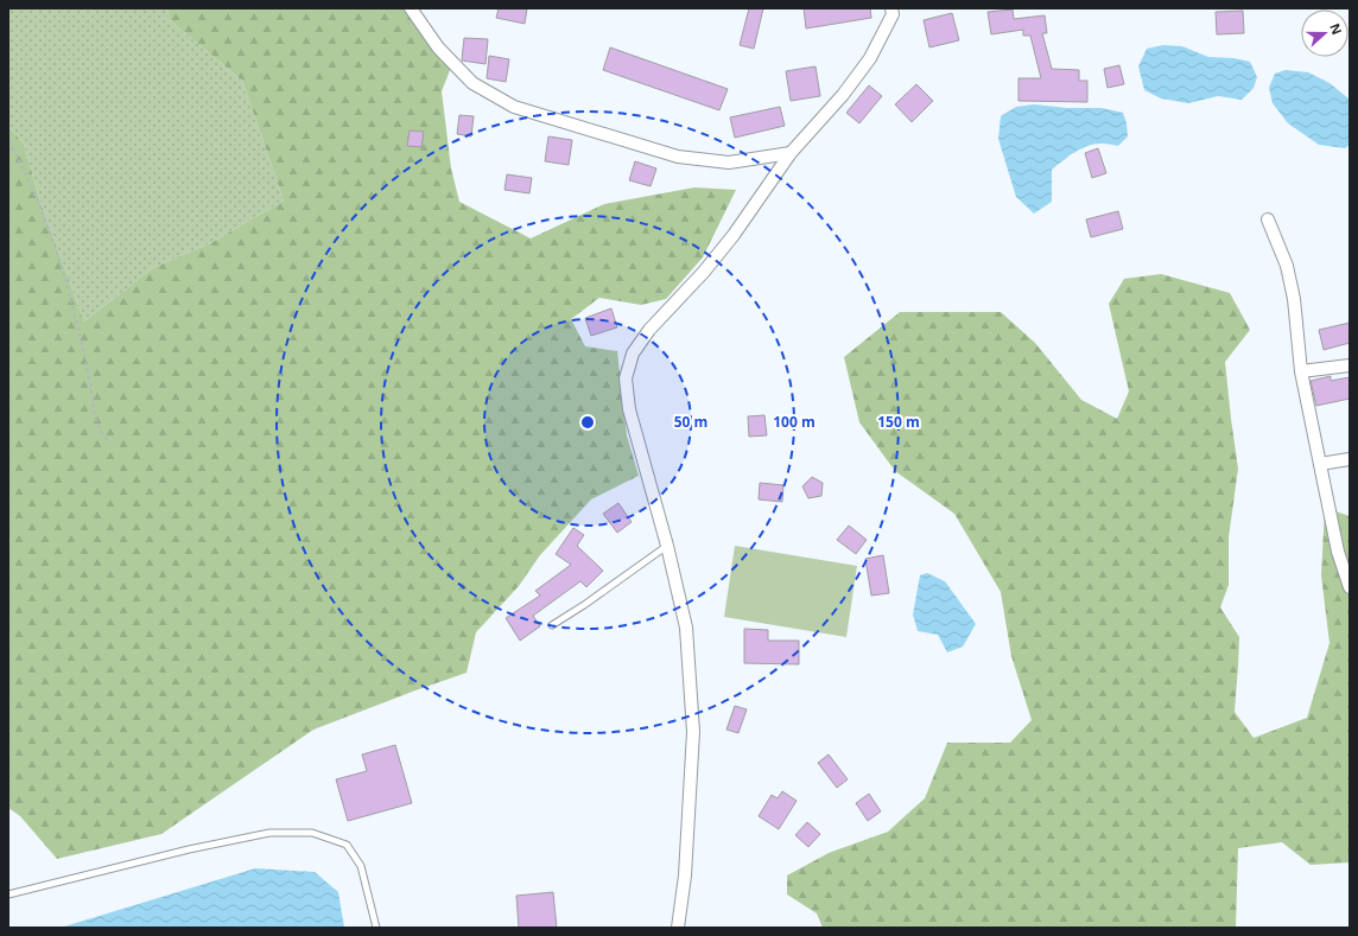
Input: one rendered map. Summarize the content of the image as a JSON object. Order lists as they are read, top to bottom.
{
  "north": "right",
  "rings": ["50 m", "100 m", "150 m"]
}
